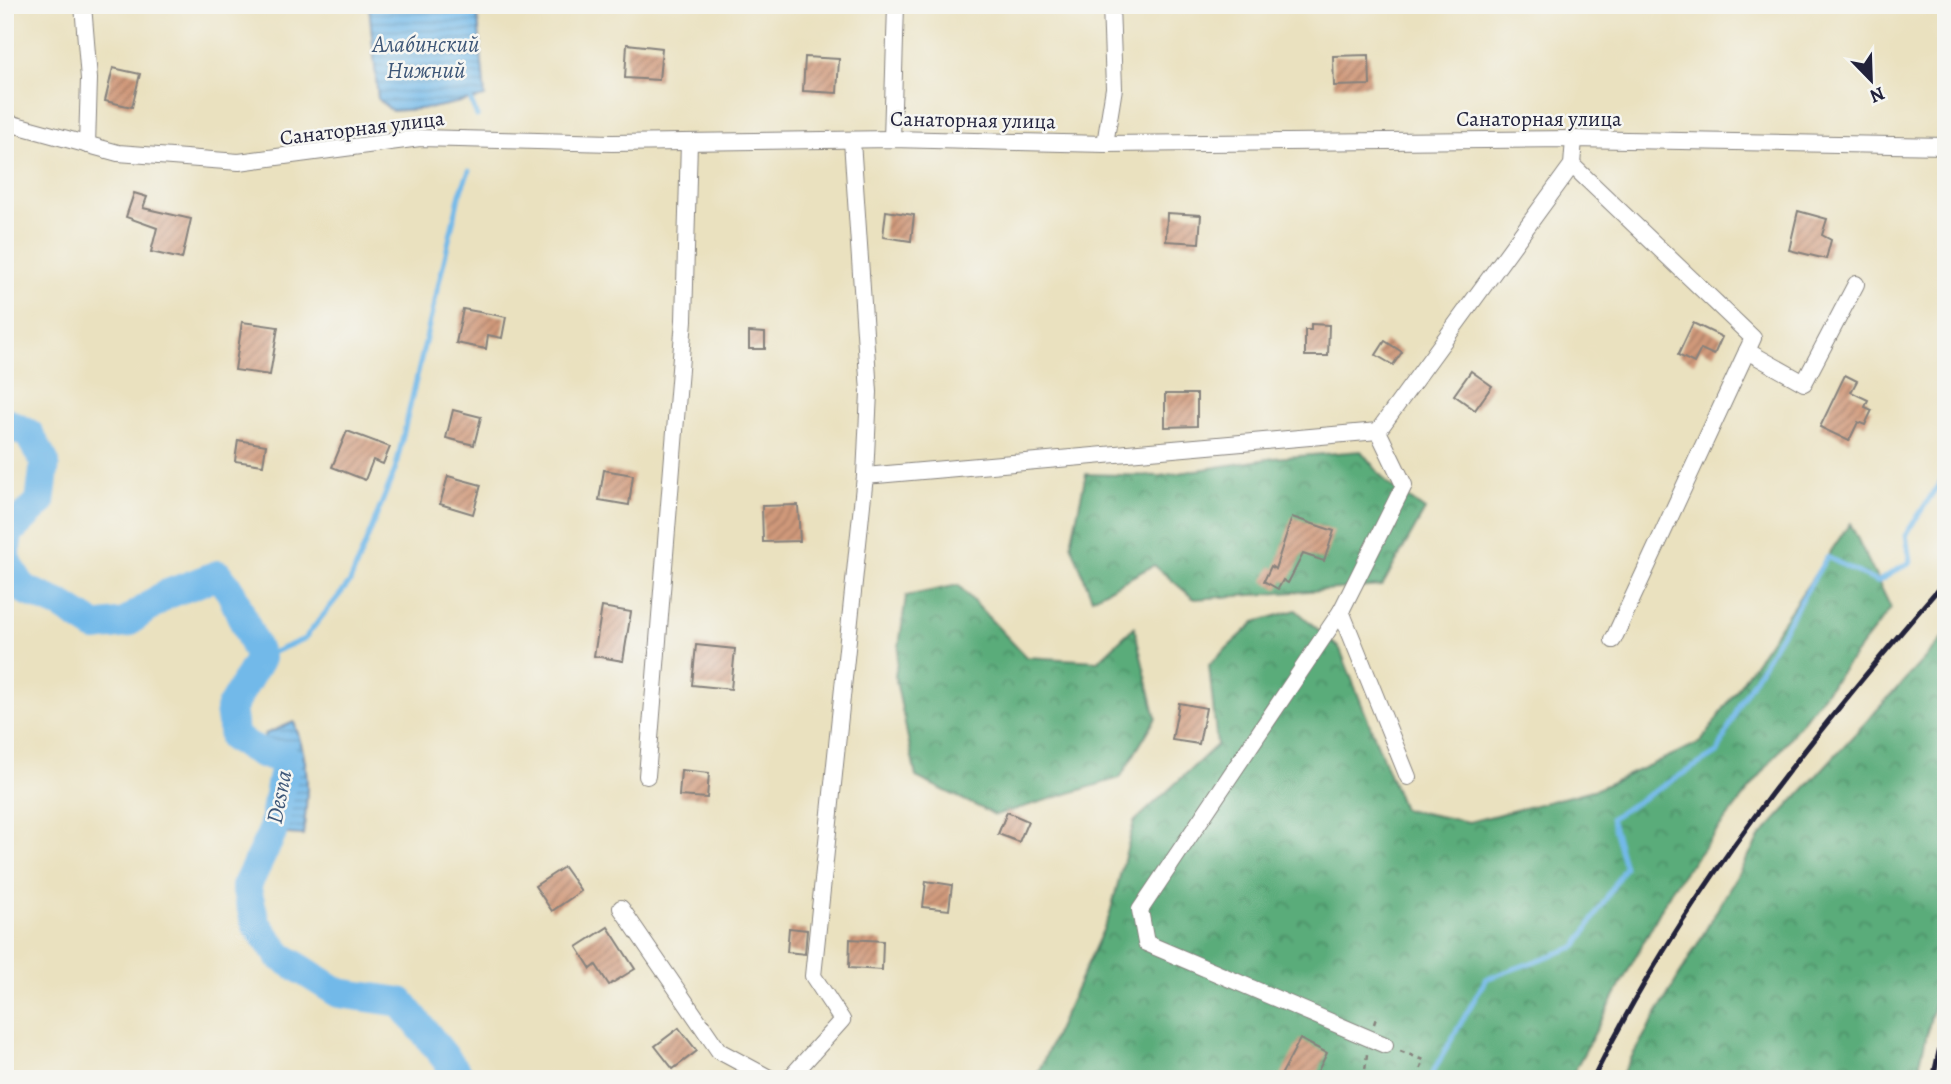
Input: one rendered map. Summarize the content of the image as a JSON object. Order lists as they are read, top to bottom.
{
  "streets": {
    "street": ["Санаторная улица"]
  },
  "water": ["Алабинский Нижний", "Desna"],
  "north": "bottom right"
}
